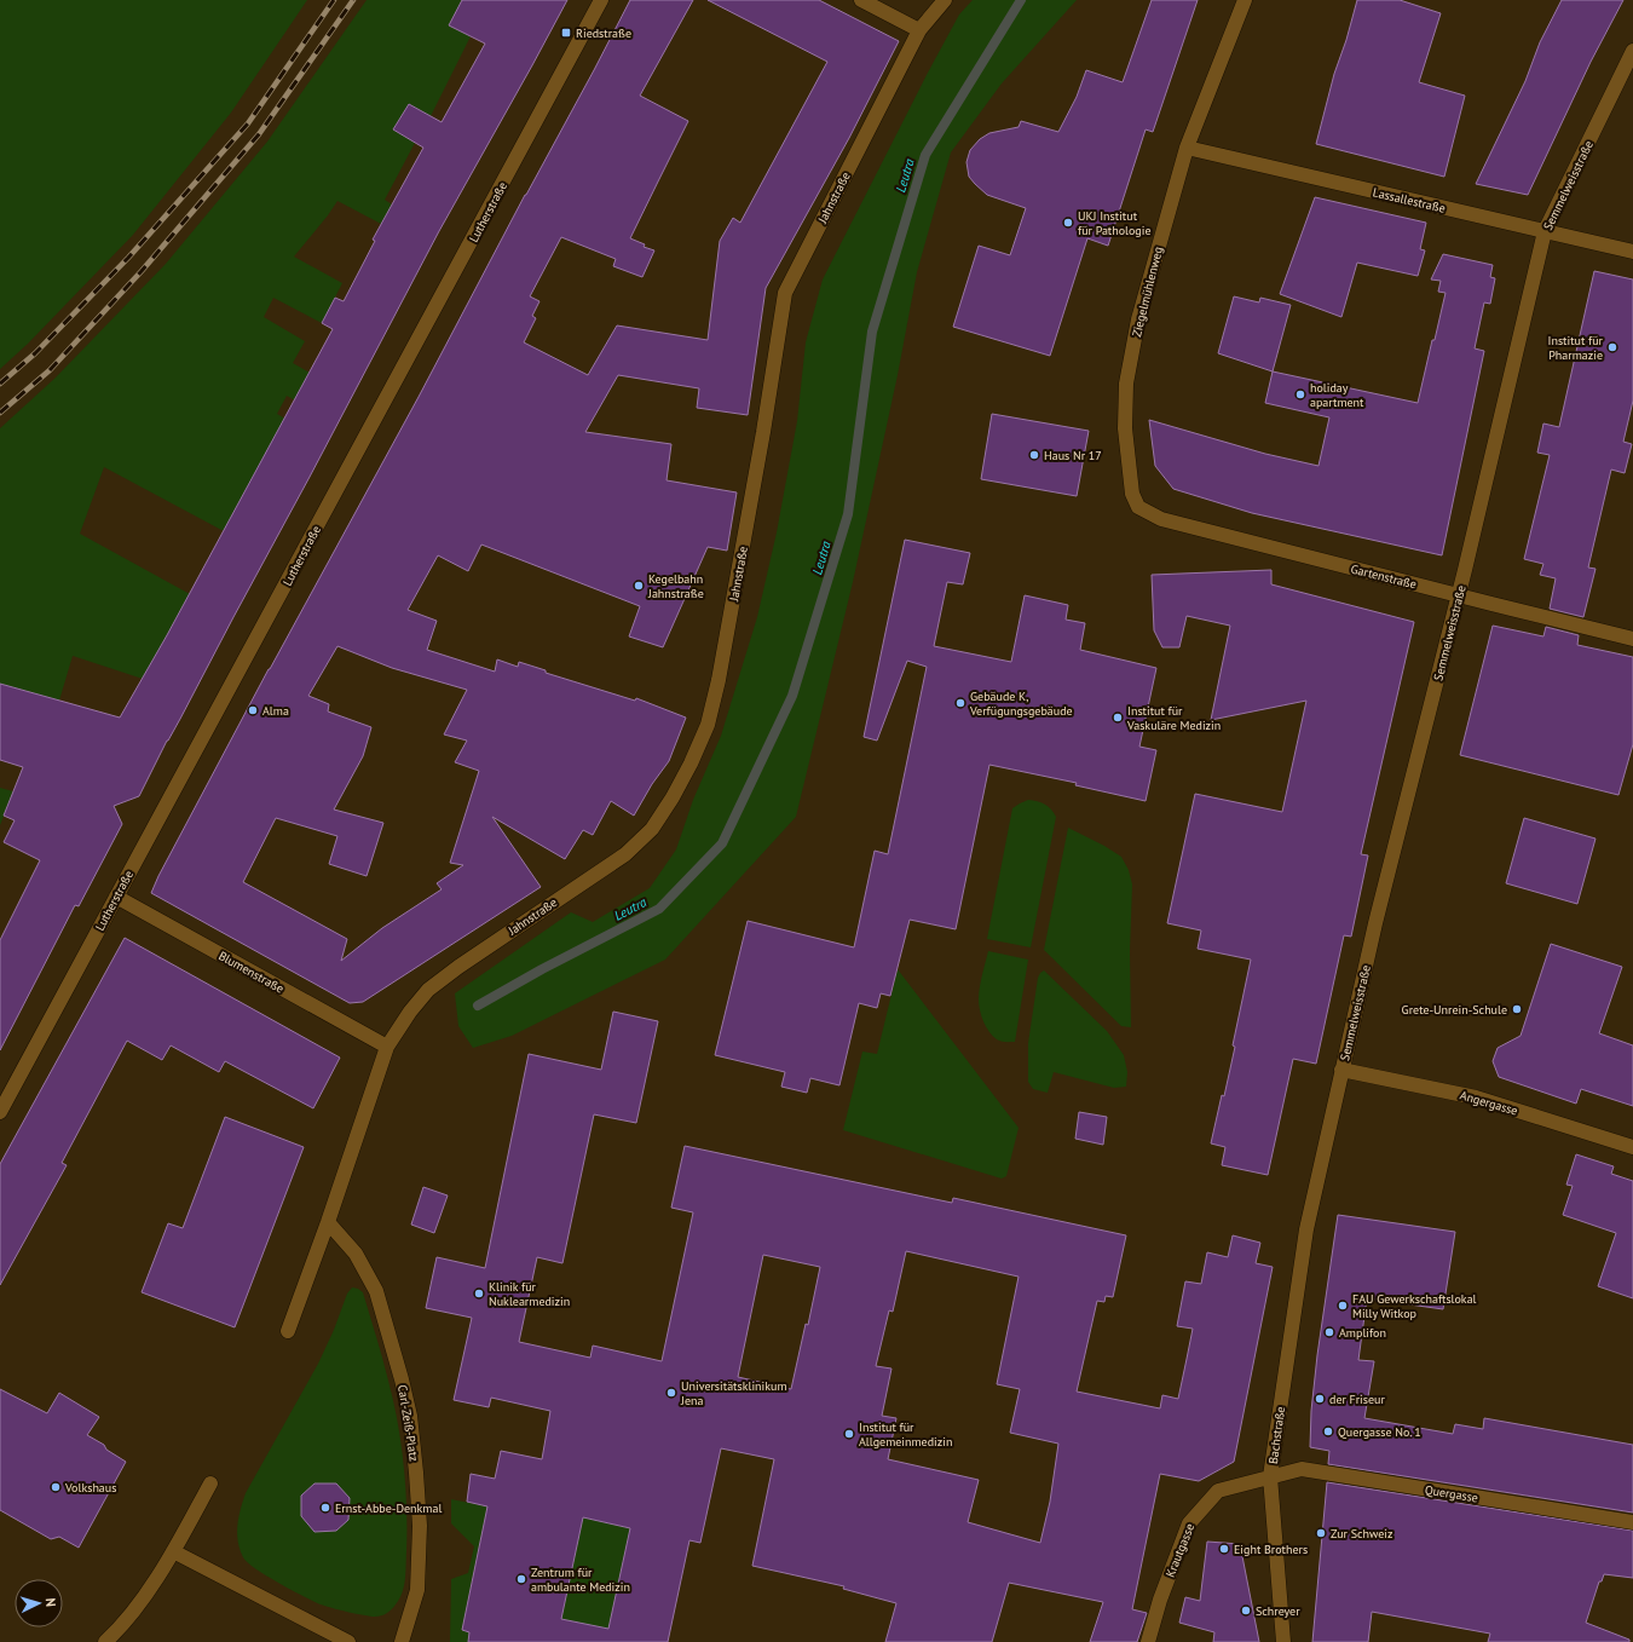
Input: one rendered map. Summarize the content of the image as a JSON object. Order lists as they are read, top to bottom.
{
  "streets": {
    "street": [
      "Semmelweisstraße",
      "Jahnstraße",
      "Lassallestraße",
      "Lutherstraße",
      "Ziegelmühlenweg",
      "Gartenstraße",
      "Blumenstraße",
      "Angergasse",
      "Carl-Zeiß-Platz",
      "Bachstraße",
      "Quergasse",
      "Krautgasse"
    ]
  },
  "crossings": [
    ["Semmelweisstraße", "Lassallestraße"],
    ["Semmelweisstraße", "Gartenstraße"],
    ["Semmelweisstraße", "Angergasse"],
    ["Semmelweisstraße", "Bachstraße"],
    ["Jahnstraße", "Blumenstraße"],
    ["Lassallestraße", "Ziegelmühlenweg"],
    ["Lutherstraße", "Blumenstraße"],
    ["Ziegelmühlenweg", "Gartenstraße"],
    ["Bachstraße", "Quergasse"],
    ["Bachstraße", "Krautgasse"],
    ["Quergasse", "Krautgasse"]
  ],
  "water": ["Leutra"],
  "places": {
    "transit": ["Riedstraße"],
    "other": [
      "UKJ Institut für Pathologie",
      "Institut für Pharmazie",
      "holiday apartment",
      "Haus Nr 17",
      "Kegelbahn Jahnstraße",
      "Gebäude K, Verfügungsgebäude",
      "Alma",
      "Institut für Vaskuläre Medizin",
      "Grete-Unrein-Schule",
      "Klinik für Nuklearmedizin",
      "FAU Gewerkschaftslokal Milly Witkop",
      "Amplifon",
      "Universitätsklinikum Jena",
      "der Friseur",
      "Quergasse No. 1",
      "Institut für Allgemeinmedizin",
      "Volkshaus",
      "Ernst-Abbe-Denkmal",
      "Zur Schweiz",
      "Eight Brothers",
      "Zentrum für ambulante Medizin",
      "Schreyer"
    ]
  },
  "north": "right"
}
